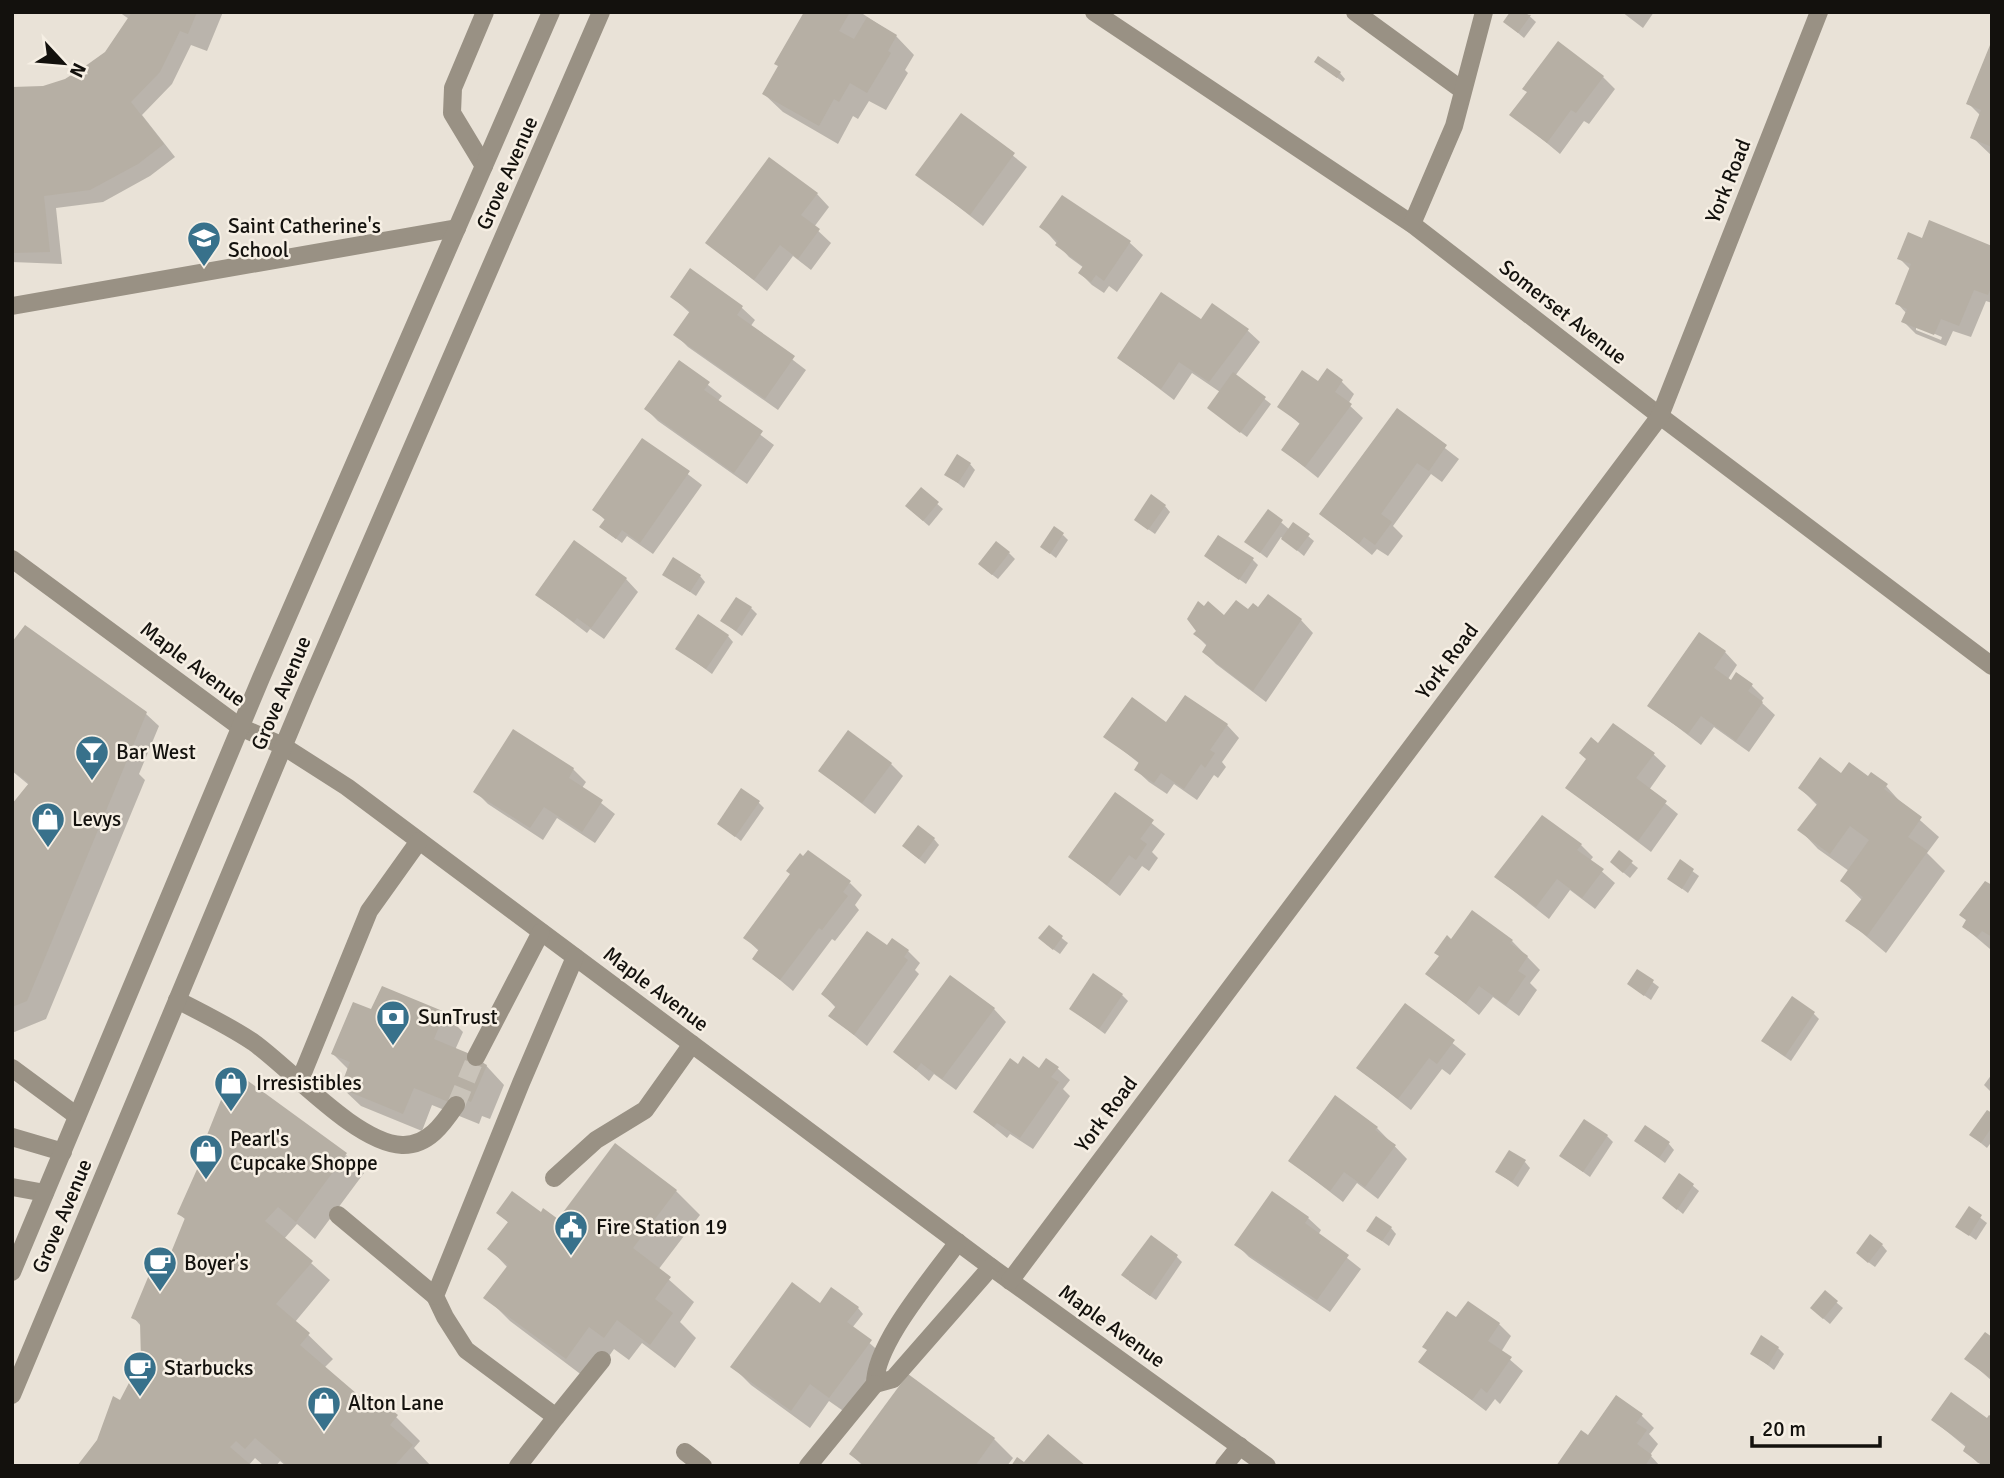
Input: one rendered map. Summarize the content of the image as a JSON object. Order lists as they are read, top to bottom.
{
  "streets": {
    "street": [
      "Grove Avenue",
      "York Road",
      "Somerset Avenue",
      "Maple Avenue"
    ]
  },
  "crossings": [
    ["Grove Avenue", "Maple Avenue"],
    ["York Road", "Somerset Avenue"],
    ["York Road", "Maple Avenue"]
  ],
  "places": {
    "school or university": ["Saint Catherine's School"],
    "bar": ["Bar West"],
    "shop": [
      "Levys",
      "Irresistibles",
      "Pearl's Cupcake Shoppe",
      "Alton Lane"
    ],
    "bank": ["SunTrust"],
    "public building": ["Fire Station 19"],
    "cafe": ["Boyer's", "Starbucks"]
  },
  "scale_bar": "20 m",
  "north": "bottom right"
}
